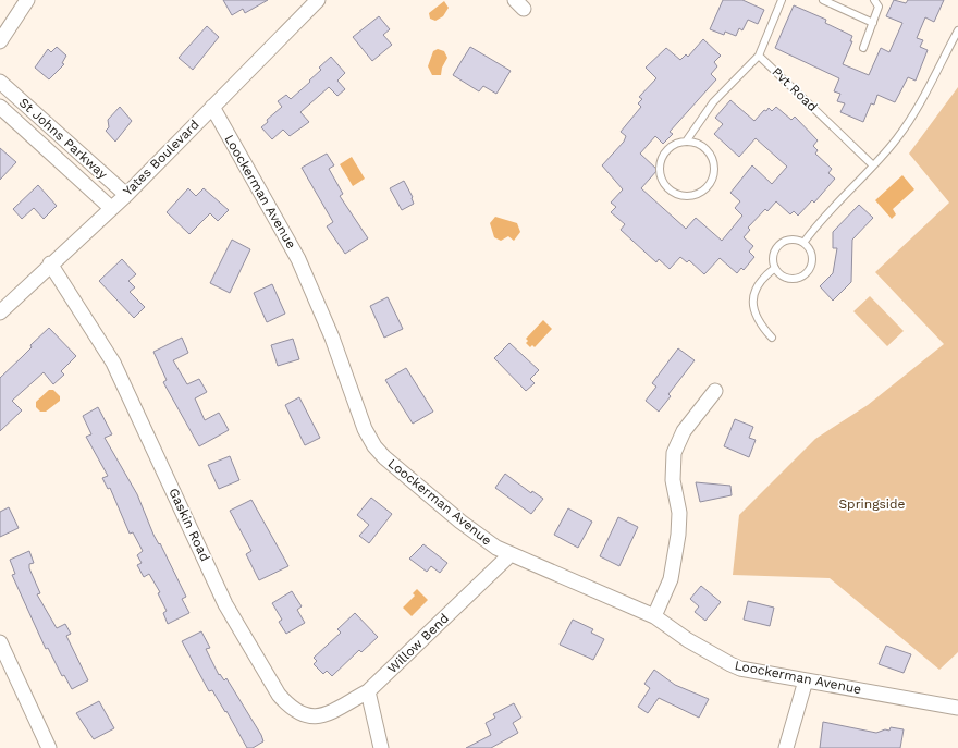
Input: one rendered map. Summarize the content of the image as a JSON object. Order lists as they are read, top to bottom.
{
  "streets": {
    "street": [
      "St Johns Parkway",
      "Yates Boulevard",
      "Loockerman Avenue",
      "Gaskin Road",
      "Willow Bend"
    ],
    "lane": ["Pvt Road"]
  },
  "crossings": [
    ["St Johns Parkway", "Yates Boulevard"],
    ["Yates Boulevard", "Loockerman Avenue"],
    ["Yates Boulevard", "Gaskin Road"],
    ["Loockerman Avenue", "Willow Bend"],
    ["Gaskin Road", "Willow Bend"]
  ],
  "parks": ["Springside"]
}
